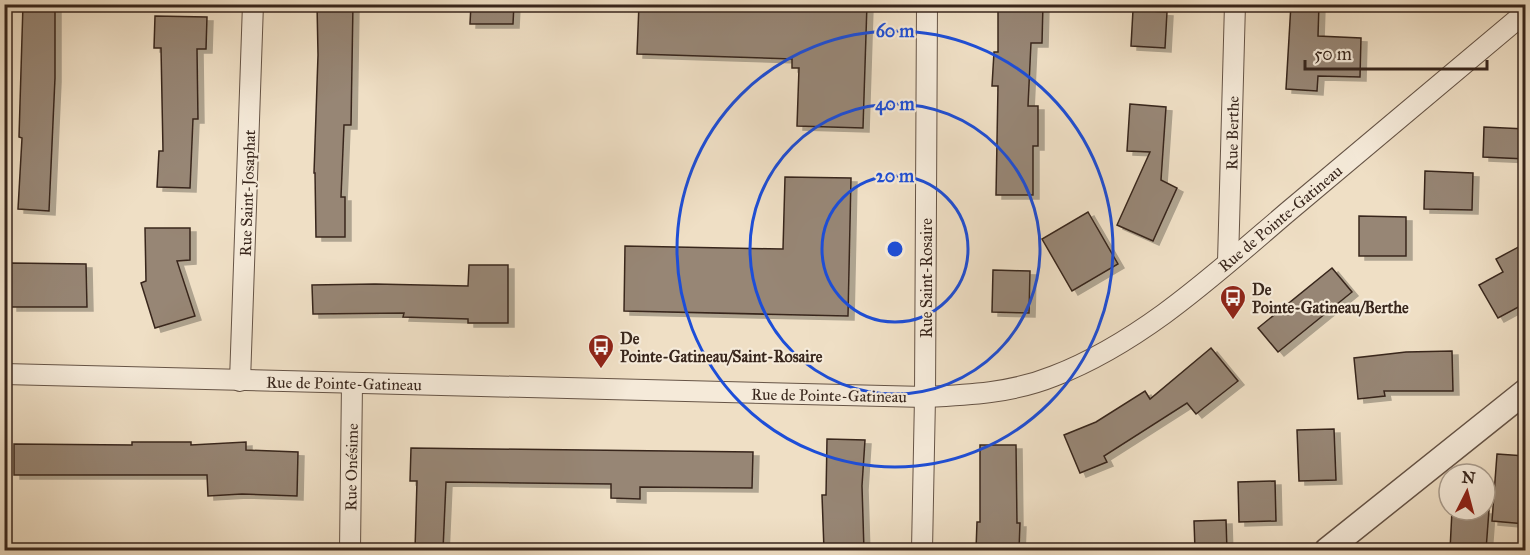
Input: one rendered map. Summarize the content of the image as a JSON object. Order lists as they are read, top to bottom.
{
  "streets": {
    "street": [
      "Rue Berthe",
      "Rue Saint-Josaphat",
      "Rue de Pointe-Gatineau",
      "Rue Saint-Rosaire",
      "Rue Onésime"
    ]
  },
  "crossings": [
    ["Rue Berthe", "Rue de Pointe-Gatineau"],
    ["Rue Saint-Josaphat", "Rue de Pointe-Gatineau"],
    ["Rue de Pointe-Gatineau", "Rue Saint-Rosaire"],
    ["Rue de Pointe-Gatineau", "Rue Onésime"]
  ],
  "places": {
    "bus stop": ["De Pointe-Gatineau/Berthe", "De Pointe-Gatineau/Saint-Rosaire"]
  },
  "scale_bar": "50 m",
  "north": "top",
  "rings": ["60 m", "40 m", "20 m"]
}
